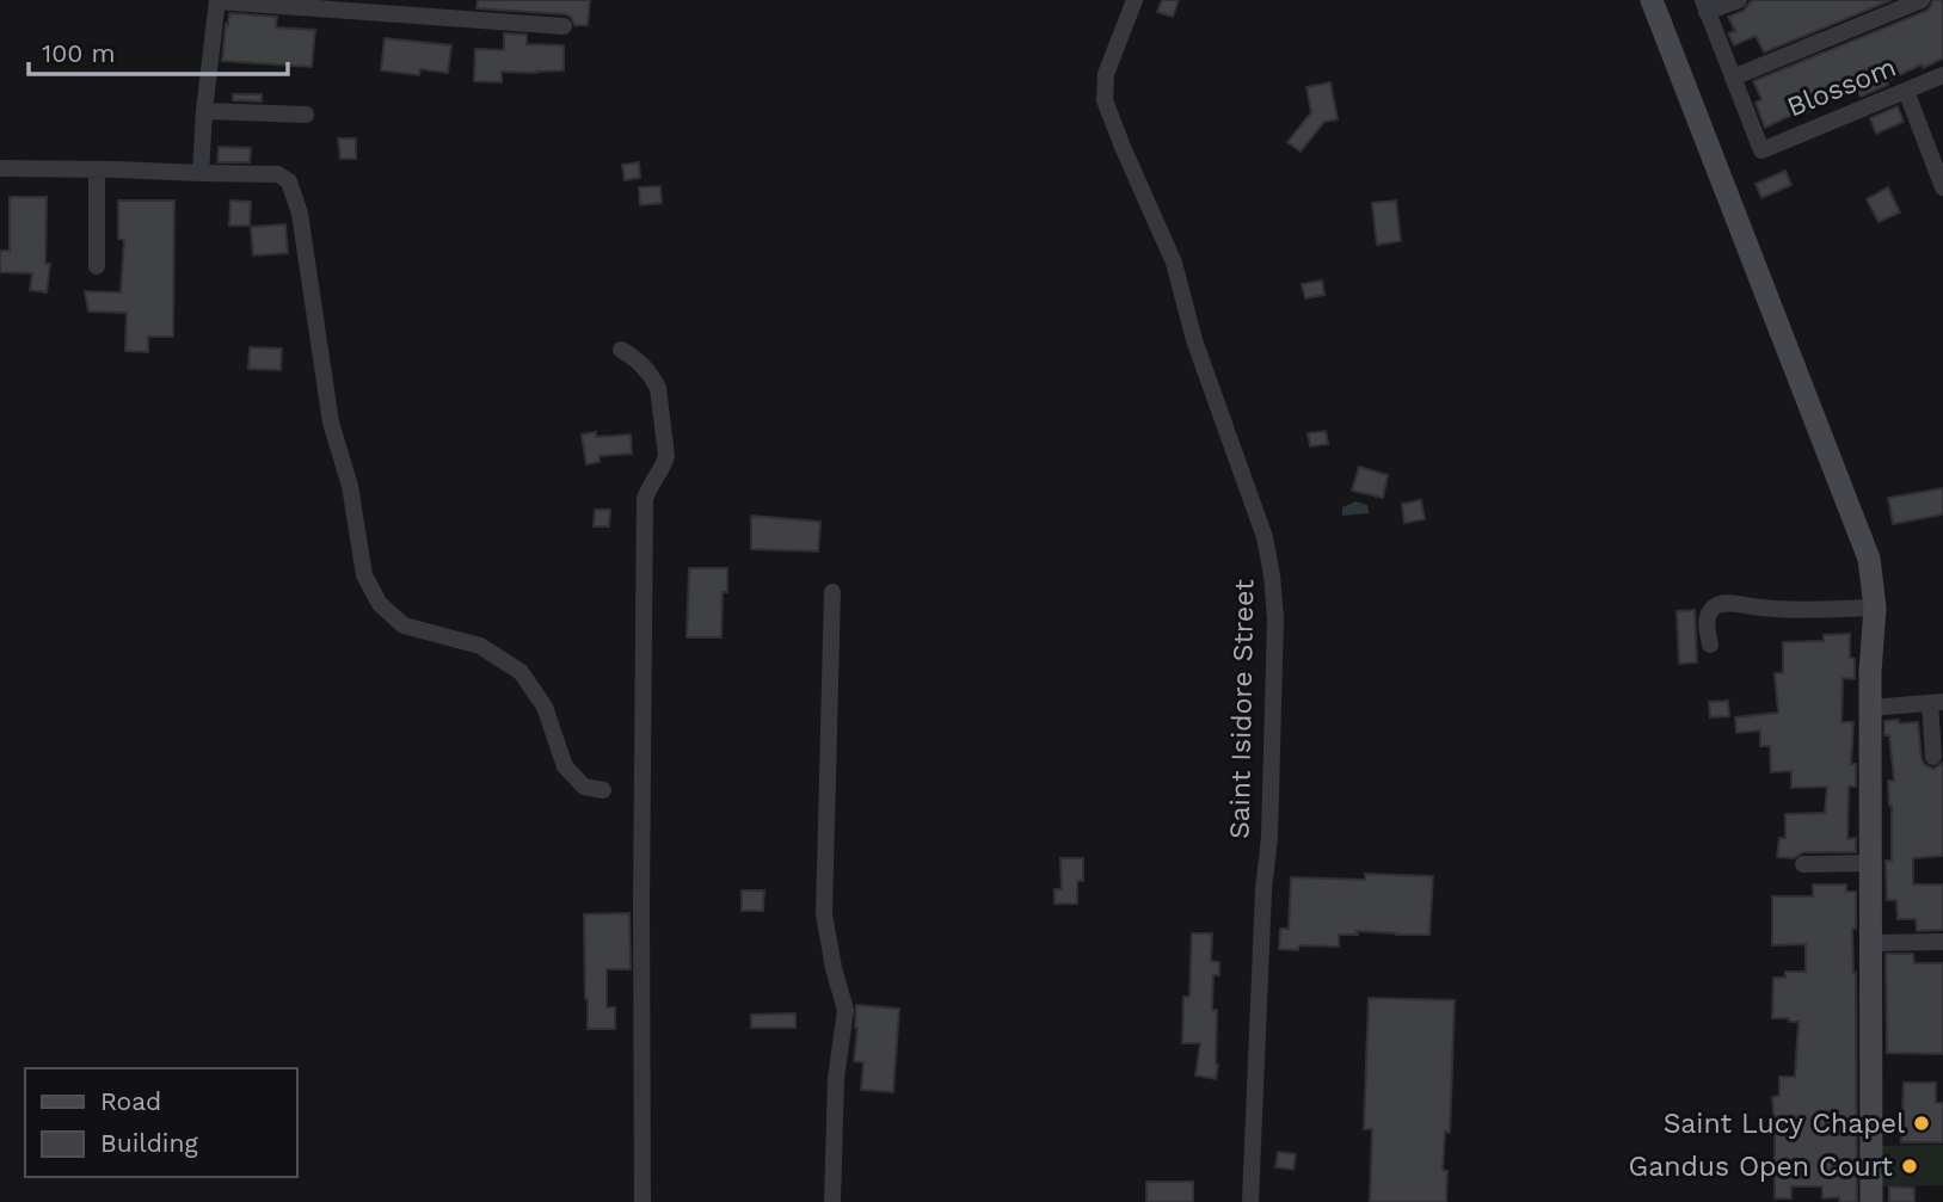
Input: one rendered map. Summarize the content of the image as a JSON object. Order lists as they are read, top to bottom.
{
  "streets": {
    "street": ["Blossom", "Saint Isidore Street"]
  },
  "places": ["Saint Lucy Chapel", "Gandus Open Court"],
  "legend": ["Road", "Building"],
  "scale_bar": "100 m"
}
